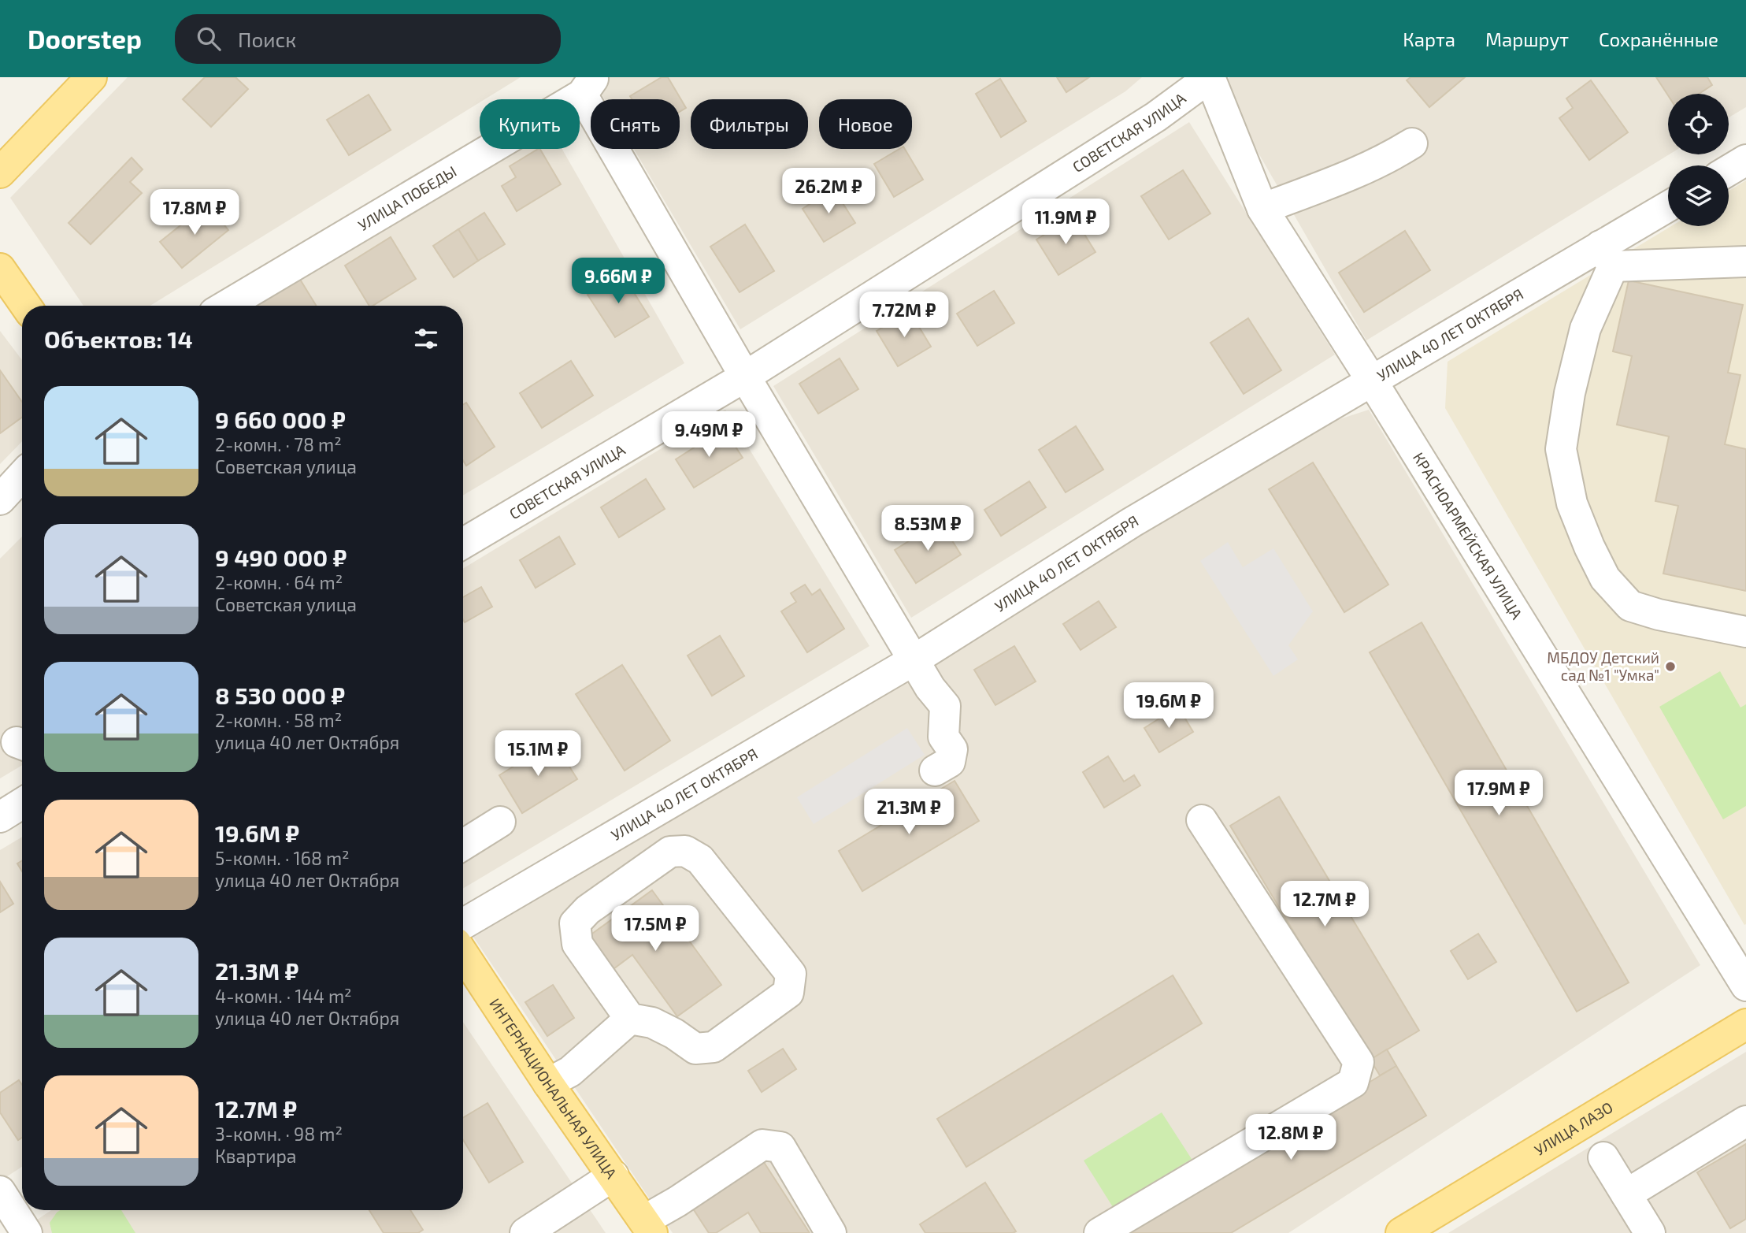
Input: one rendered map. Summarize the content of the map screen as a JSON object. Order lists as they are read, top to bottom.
{
  "streets": {
    "main road": ["ИНТЕРНАЦИОНАЛЬНАЯ УЛИЦА", "УЛИЦА ЛАЗО"],
    "street": [
      "СОВЕТСКАЯ УЛИЦА",
      "УЛИЦА ПОБЕДЫ",
      "УЛИЦА 40 ЛЕТ ОКТЯБРЯ",
      "КРАСНОАРМЕЙСКАЯ УЛИЦА"
    ]
  },
  "crossings": [
    ["СОВЕТСКАЯ УЛИЦА", "КРАСНОАРМЕЙСКАЯ УЛИЦА"],
    ["УЛИЦА 40 ЛЕТ ОКТЯБРЯ", "КРАСНОАРМЕЙСКАЯ УЛИЦА"]
  ],
  "places": ["МБДОУ Детский сад №1 \"Умка\""],
  "page": {
    "header": "Doorstep",
    "search": "Поиск",
    "nav": ["Карта", "Маршрут", "Сохранённые"],
    "chip": [
      "Купить",
      "Снять",
      "Фильтры",
      "Новое"
    ],
    "price": [
      "26.2M ₽",
      "17.8M ₽",
      "11.9M ₽",
      "9.66M ₽",
      "7.72M ₽",
      "9.49M ₽",
      "8.53M ₽",
      "19.6M ₽",
      "15.1M ₽",
      "17.9M ₽",
      "21.3M ₽",
      "12.7M ₽",
      "17.5M ₽",
      "12.8M ₽"
    ],
    "heading": "Объектов: 14",
    "list": [
      {
        "name": "9 660 000 ₽",
        "note": "2-комн. · 78 m² · Советская улица"
      },
      {
        "name": "9 490 000 ₽",
        "note": "2-комн. · 64 m² · Советская улица"
      },
      {
        "name": "8 530 000 ₽",
        "note": "2-комн. · 58 m² · улица 40 лет Октября"
      },
      {
        "name": "19.6M ₽",
        "note": "5-комн. · 168 m² · улица 40 лет Октября"
      },
      {
        "name": "21.3M ₽",
        "note": "4-комн. · 144 m² · улица 40 лет Октября"
      },
      {
        "name": "12.7M ₽",
        "note": "3-комн. · 98 m² · Квартира"
      }
    ]
  }
}
